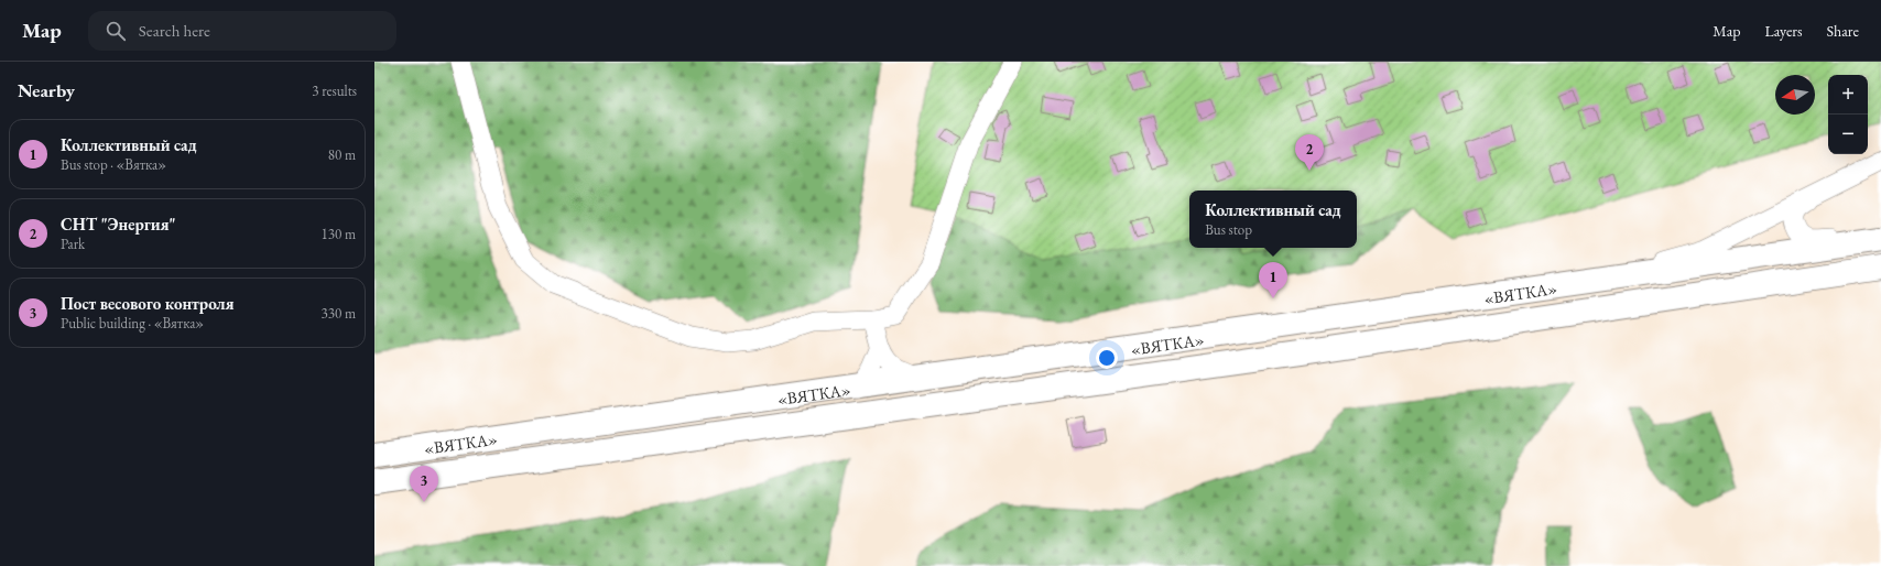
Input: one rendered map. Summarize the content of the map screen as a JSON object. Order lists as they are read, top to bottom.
{
  "streets": {
    "highway": ["«ВЯТКА»"]
  },
  "north": "left",
  "page": {
    "header": "Map",
    "search": "Search here",
    "nav": ["Map", "Layers", "Share"],
    "heading": ["Nearby", "3 results"],
    "map_buttons": ["+", "−"],
    "list": [
      {
        "mark": "1",
        "name": "Коллективный сад",
        "note": "Bus stop · «Вятка»",
        "value": "80 m"
      },
      {
        "mark": "2",
        "name": "СНТ \"Энергия\"",
        "note": "Park",
        "value": "130 m"
      },
      {
        "mark": "3",
        "name": "Пост весового контроля",
        "note": "Public building · «Вятка»",
        "value": "330 m"
      }
    ],
    "pins": ["2", "1", "3"],
    "popup": ["Коллективный сад", "Bus stop"]
  }
}
